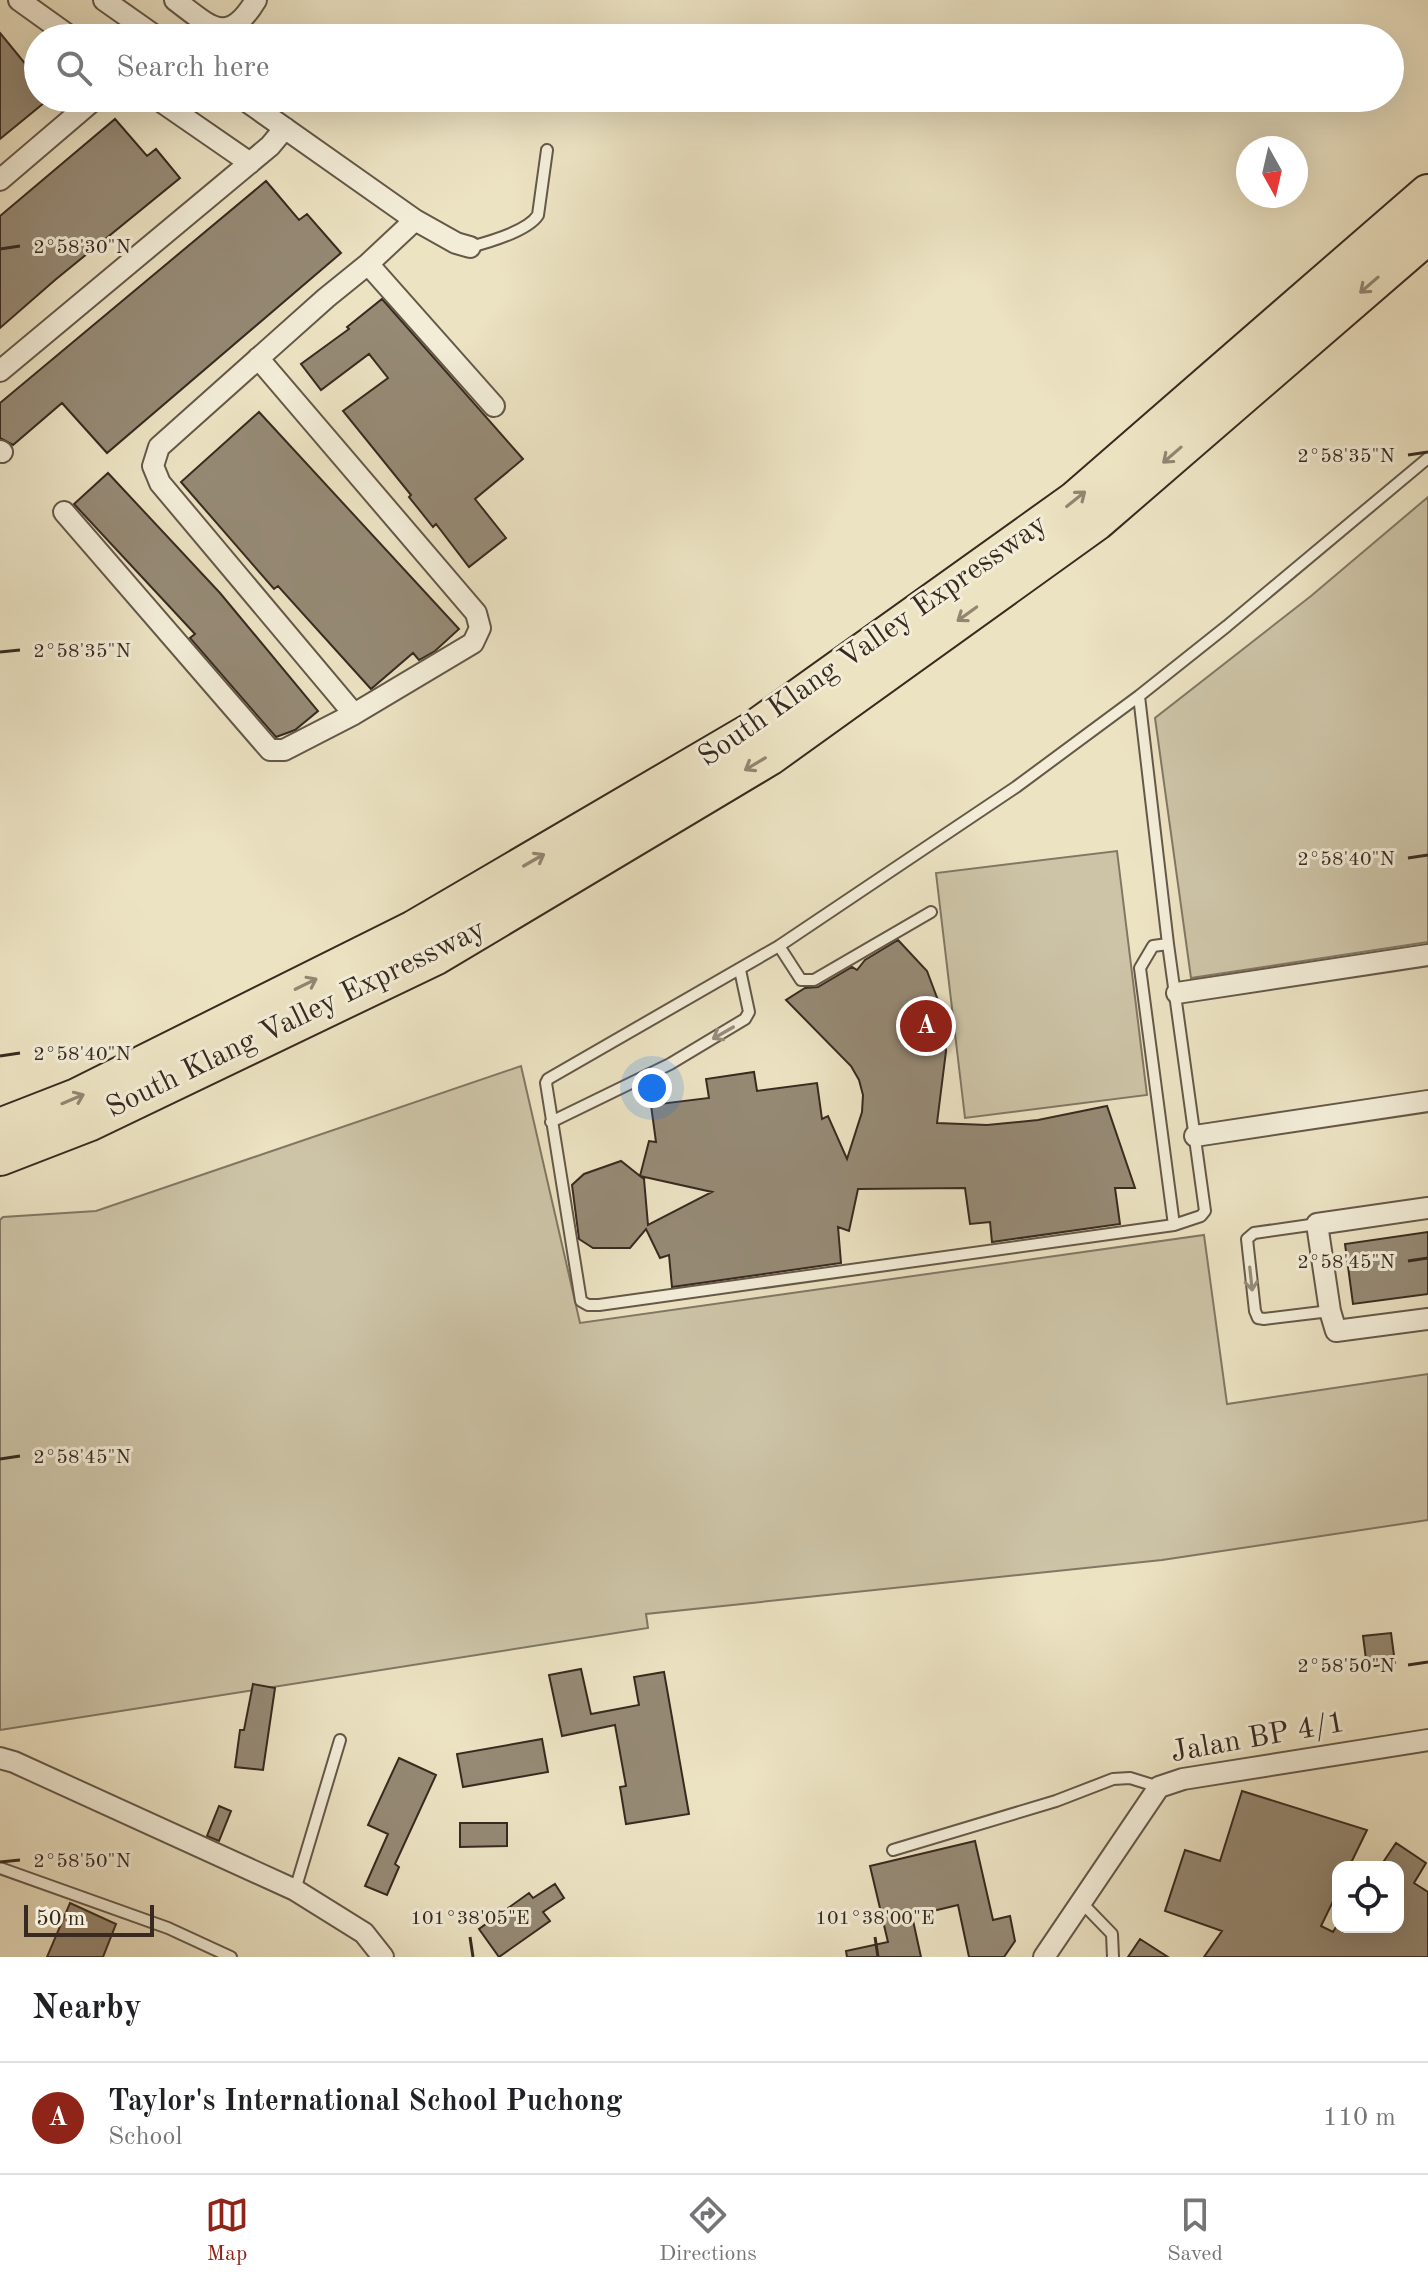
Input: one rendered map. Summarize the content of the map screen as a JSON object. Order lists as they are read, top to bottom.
{
  "streets": {
    "highway": ["South Klang Valley Expressway"],
    "street": ["Jalan BP 4/1"]
  },
  "scale_bar": "50 m",
  "north": "bottom",
  "page": {
    "search": "Search here",
    "pins": "A",
    "scale": "50 m",
    "heading": "Nearby",
    "list": [
      {
        "mark": "A",
        "name": "Taylor's International School Puchong",
        "note": "School",
        "value": "110 m"
      }
    ],
    "nav": ["Map", "Directions", "Saved"]
  },
  "coordinates": [
    "2°58'30\"N",
    "2°58'35\"N",
    "2°58'40\"N",
    "2°58'45\"N",
    "2°58'50\"N",
    "101°38'05\"E",
    "101°38'00\"E"
  ]
}
